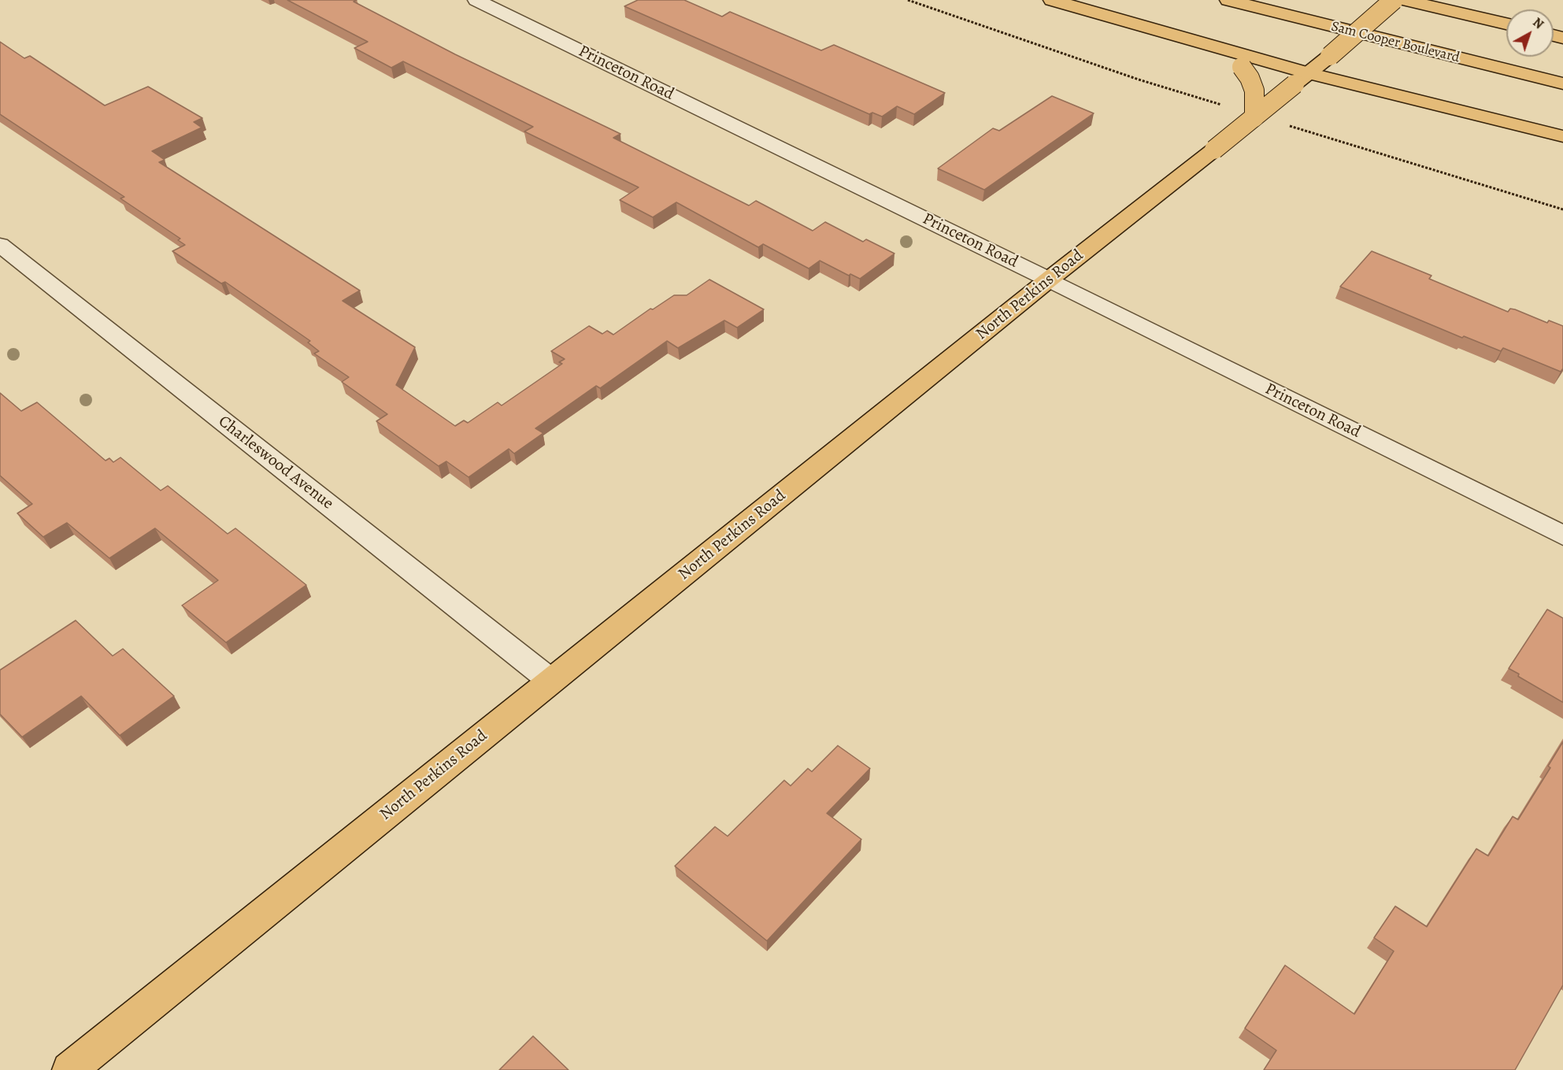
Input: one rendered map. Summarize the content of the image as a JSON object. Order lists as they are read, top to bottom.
{
  "streets": {
    "main road": ["Sam Cooper Boulevard", "North Perkins Road"],
    "street": ["Princeton Road", "Charleswood Avenue"]
  },
  "crossings": [
    ["Princeton Road", "North Perkins Road"],
    ["North Perkins Road", "Charleswood Avenue"]
  ],
  "north": "top right"
}
